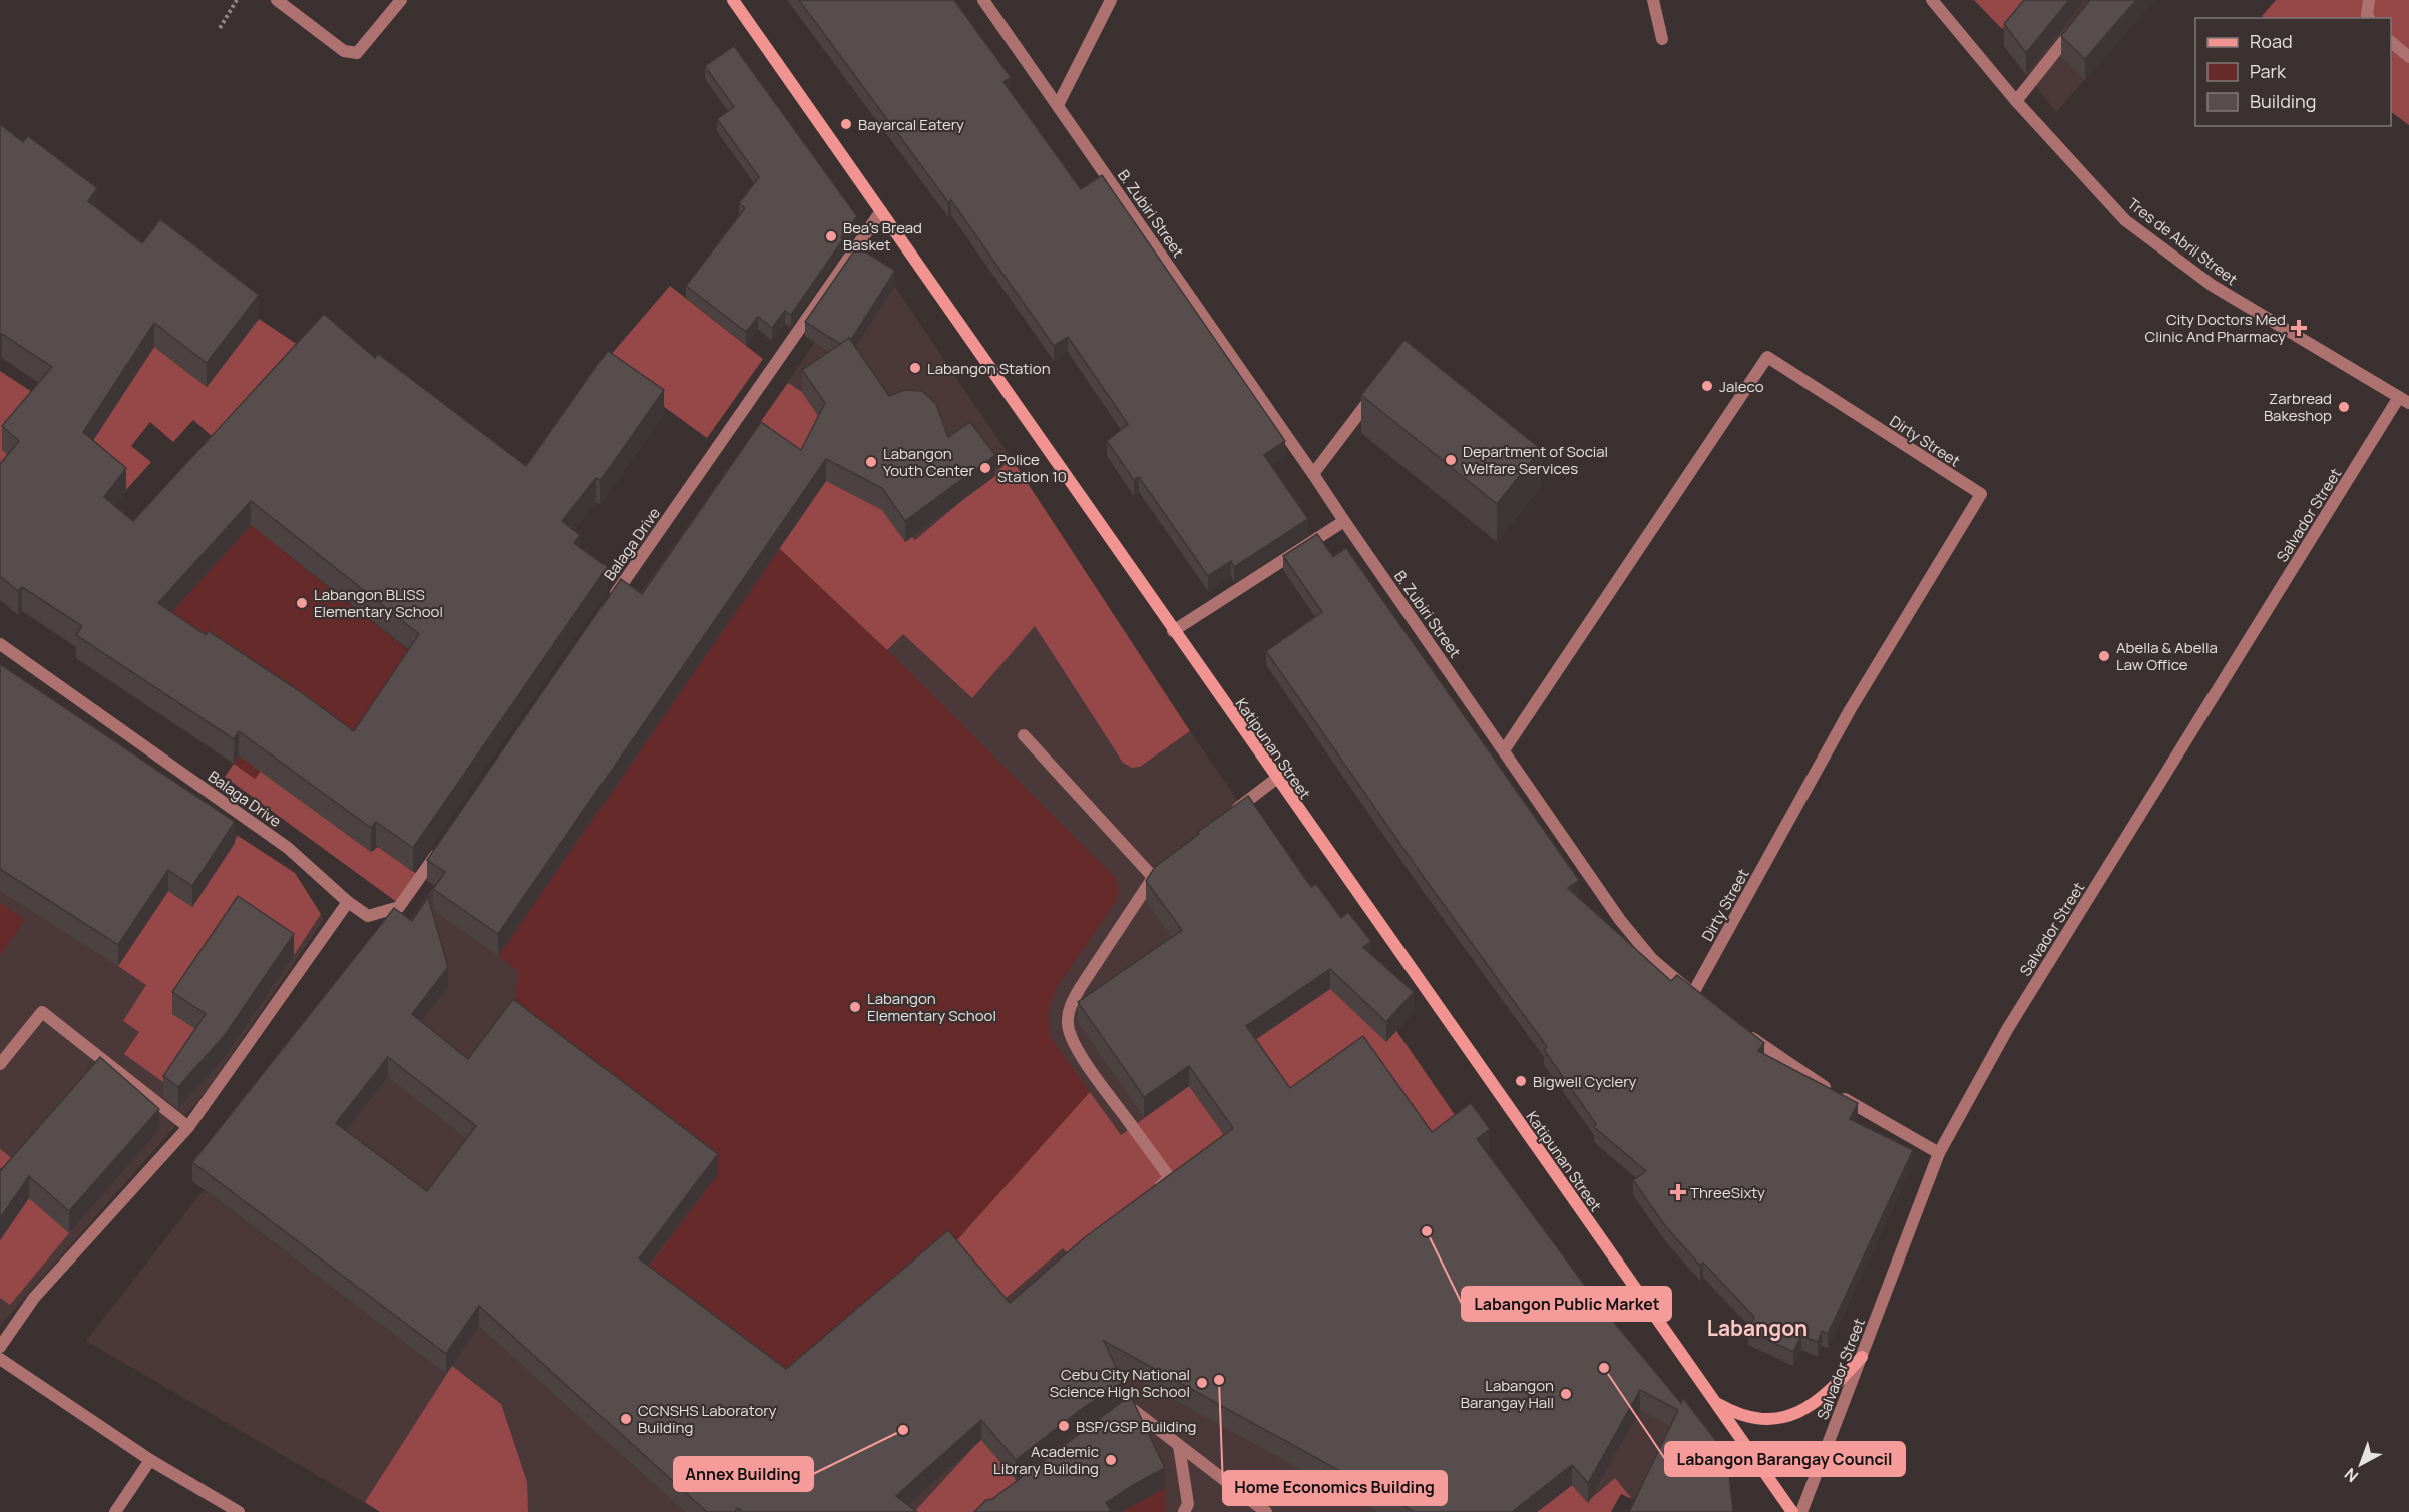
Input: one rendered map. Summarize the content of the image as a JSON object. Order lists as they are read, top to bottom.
{
  "streets": {
    "main road": ["Katipunan Street"],
    "street": [
      "B. Zubiri Street",
      "Tres de Abril Street",
      "Dirty Street",
      "Salvador Street",
      "Balaga Drive"
    ]
  },
  "crossings": [
    ["B. Zubiri Street", "Dirty Street"],
    ["Tres de Abril Street", "Salvador Street"],
    ["Balaga Drive", "Katipunan Street"]
  ],
  "districts": ["Labangon"],
  "places": {
    "other": [
      "Bayarcal Eatery",
      "Bea's Bread Basket",
      "Labangon Station",
      "Jaleco",
      "Zarbread Bakeshop",
      "Department of Social Welfare Services",
      "Labangon Youth Center",
      "Police Station 10",
      "Labangon BLISS Elementary School",
      "Abella & Abella Law Office",
      "Labangon Elementary School",
      "Bigwell Cyclery",
      "Labangon Public Market",
      "Labangon Barangay Council",
      "Home Economics Building",
      "Cebu City National Science High School",
      "Labangon Barangay Hall",
      "CCNSHS Laboratory Building",
      "BSP/GSP Building",
      "Annex Building",
      "Academic Library Building"
    ],
    "health": ["City Doctors Med Clinic And Pharmacy", "ThreeSixty"]
  },
  "legend": ["Road", "Park", "Building"],
  "north": "bottom left"
}
